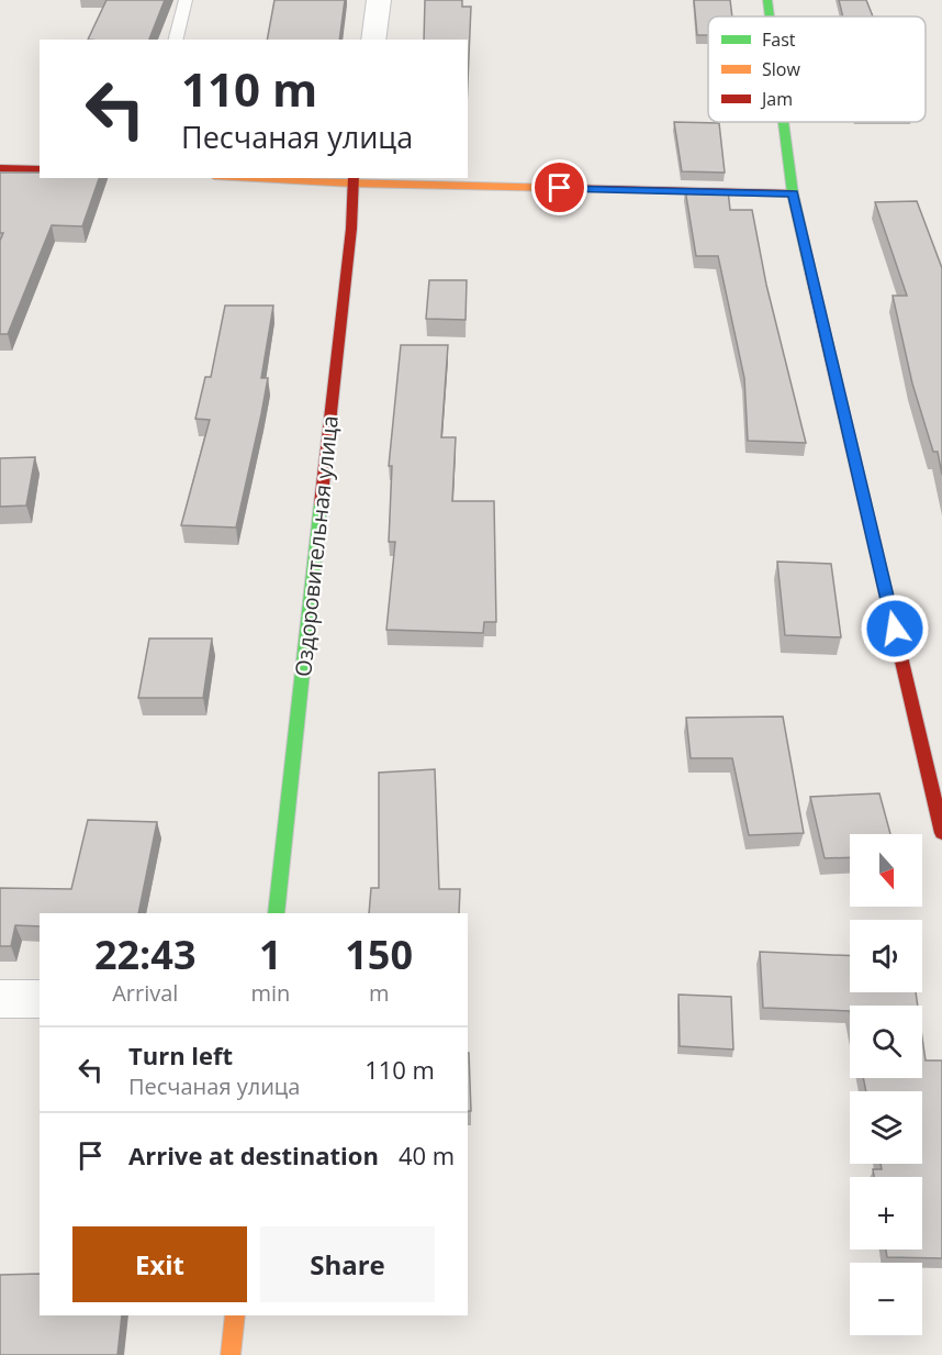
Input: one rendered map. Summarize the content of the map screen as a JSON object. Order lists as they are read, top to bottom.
{
  "streets": {
    "street": ["Оздоровительная улица"]
  },
  "legend": ["Fast", "Slow", "Jam"],
  "north": "bottom",
  "page": {
    "turn": ["110 m", "Песчаная улица"],
    "map_buttons": ["+", "−"],
    "eta": [
      "22:43",
      "Arrival",
      "1",
      "min",
      "150",
      "m"
    ],
    "list": [
      {
        "name": "Turn left",
        "note": "Песчаная улица",
        "value": "110 m"
      },
      {
        "name": "Arrive at destination",
        "value": "40 m"
      }
    ],
    "buttons": ["Exit", "Share"]
  }
}
